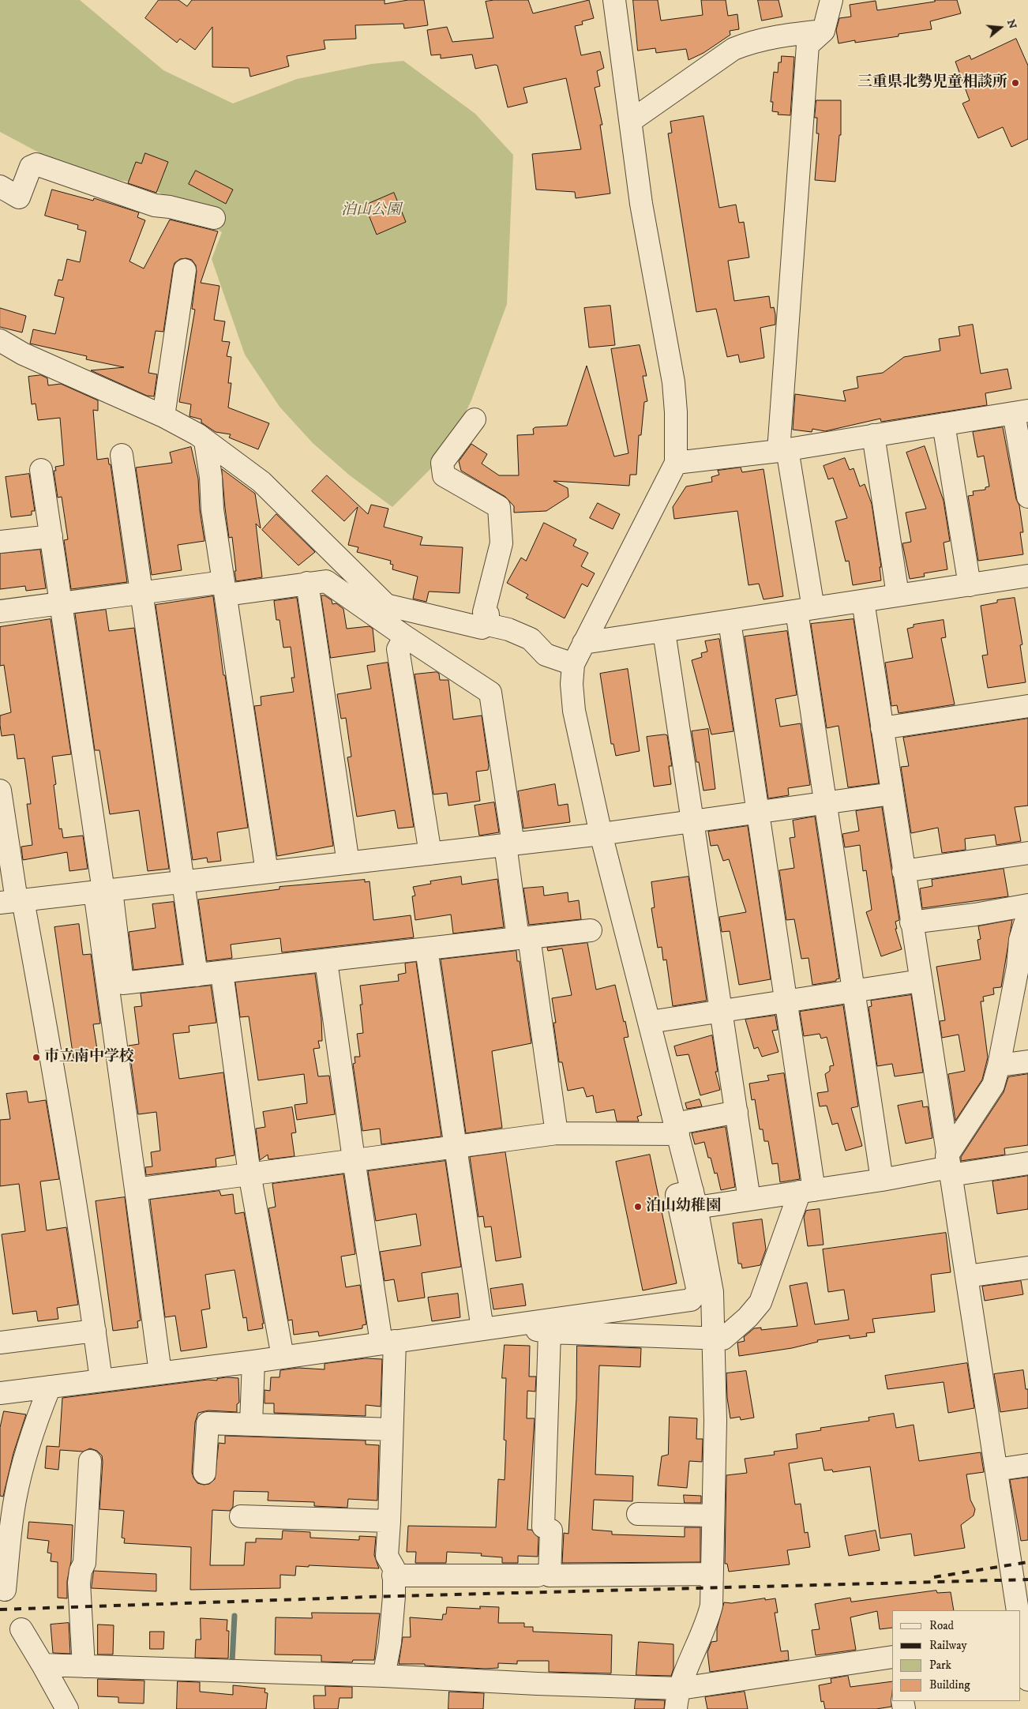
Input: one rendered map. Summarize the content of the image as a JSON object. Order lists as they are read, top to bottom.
{
  "parks": ["泊山公園"],
  "places": ["三重県北勢児童相談所", "市立南中学校", "泊山幼稚園"],
  "legend": [
    "Road",
    "Railway",
    "Park",
    "Building"
  ],
  "north": "right"
}
